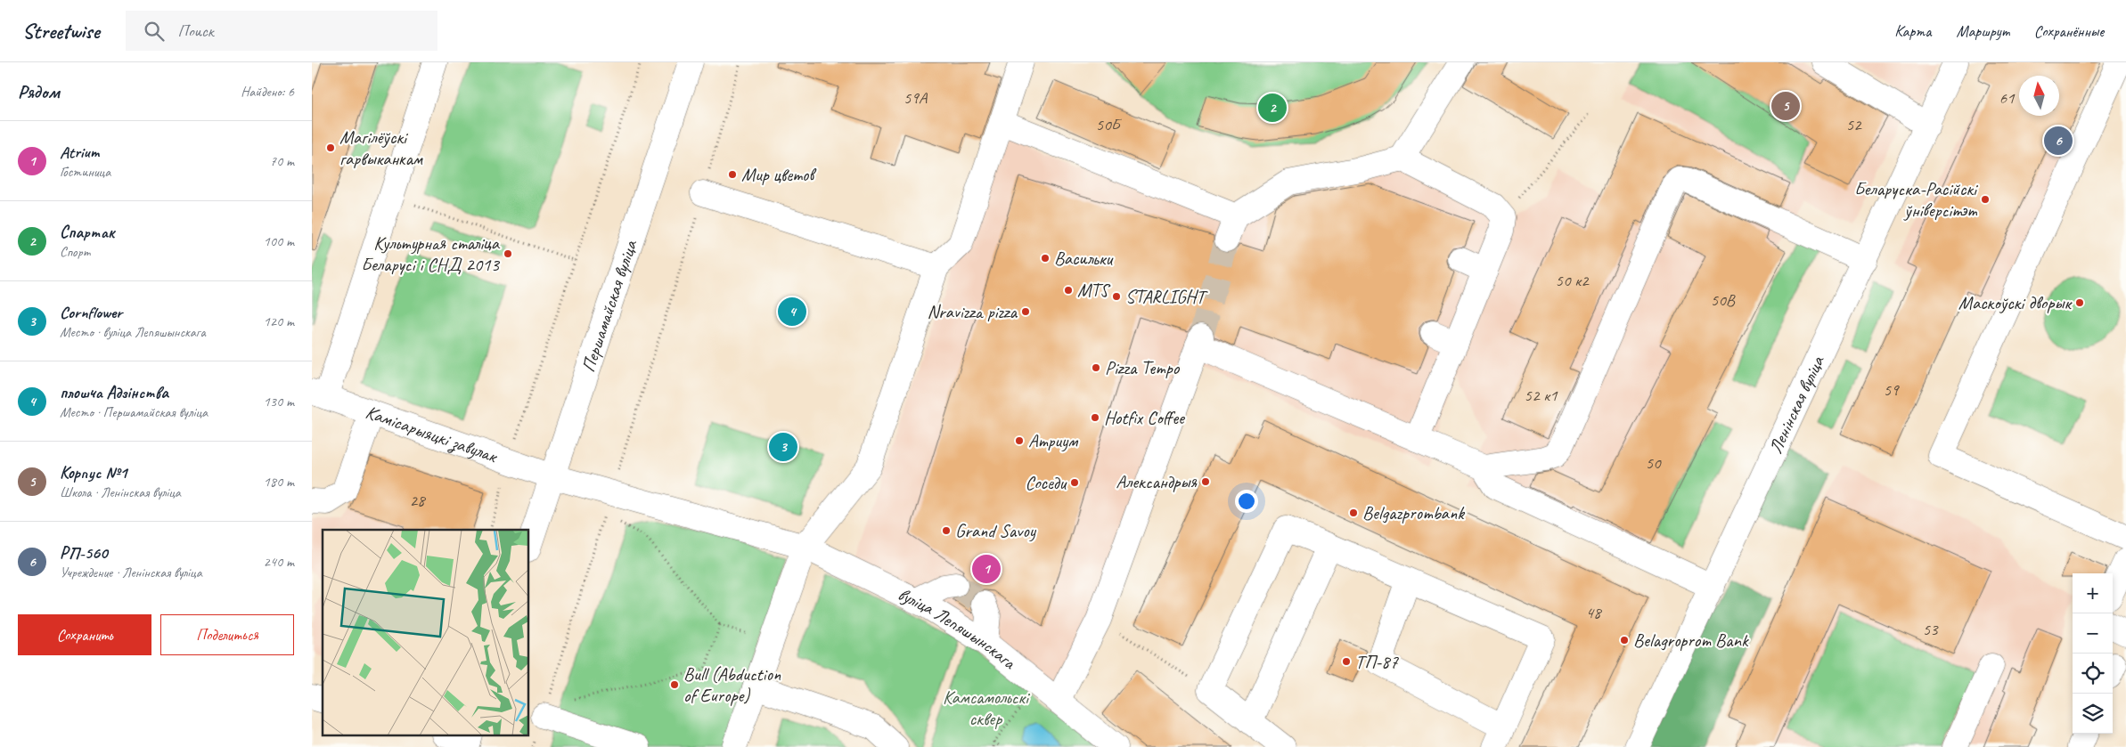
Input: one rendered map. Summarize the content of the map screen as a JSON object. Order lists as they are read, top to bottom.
{
  "streets": {
    "street": [
      "Першамайская вуліца",
      "Ленінская вуліца",
      "Камісарыяцкі завулак",
      "вуліца Лепяшынскага"
    ]
  },
  "crossings": [
    ["Першамайская вуліца", "Камісарыяцкі завулак"],
    ["Камісарыяцкі завулак", "вуліца Лепяшынскага"]
  ],
  "parks": ["Камсамольскі сквер"],
  "places": [
    "Магілёўскі гарвыканкам",
    "Мир цветов",
    "Беларуска-Расійскі ўніверсітэт",
    "Культурная сталіца Беларусі і СНД 2013",
    "Васильки",
    "MTS",
    "STARLIGHT",
    "Маскоўскі дворык",
    "Nravizza pizza",
    "Pizza Tempo",
    "Hotfix Coffee",
    "Атриум",
    "Александрыя",
    "Соседи",
    "Belgazprombank",
    "Grand Savoy",
    "Belagroprom Bank",
    "ТП-87",
    "Bull (Abduction of Europe)"
  ],
  "house_numbers": [
    "59А",
    "61",
    "50Б",
    "52",
    "50 к2",
    "50В",
    "59",
    "52 к1",
    "50",
    "28",
    "48",
    "53"
  ],
  "north": "top",
  "page": {
    "header": "Streetwise",
    "search": "Поиск",
    "nav": ["Карта", "Маршрут", "Сохранённые"],
    "heading": ["Рядом", "Найдено: 6"],
    "pins": [
      "5",
      "2",
      "6",
      "4",
      "3",
      "1"
    ],
    "list": [
      {
        "mark": "1",
        "name": "Atrium",
        "note": "Гостиница",
        "value": "70 m"
      },
      {
        "mark": "2",
        "name": "Спартак",
        "note": "Спорт",
        "value": "100 m"
      },
      {
        "mark": "3",
        "name": "Cornflower",
        "note": "Место · вуліца Лепяшынскага",
        "value": "120 m"
      },
      {
        "mark": "4",
        "name": "плошча Адзінства",
        "note": "Место · Першамайская вуліца",
        "value": "130 m"
      },
      {
        "mark": "5",
        "name": "Корпус №1",
        "note": "Школа · Ленінская вуліца",
        "value": "180 m"
      },
      {
        "mark": "6",
        "name": "РП-560",
        "note": "Учреждение · Ленінская вуліца",
        "value": "240 m"
      }
    ],
    "map_buttons": ["+", "−"],
    "buttons": ["Сохранить", "Поделиться"]
  }
}
